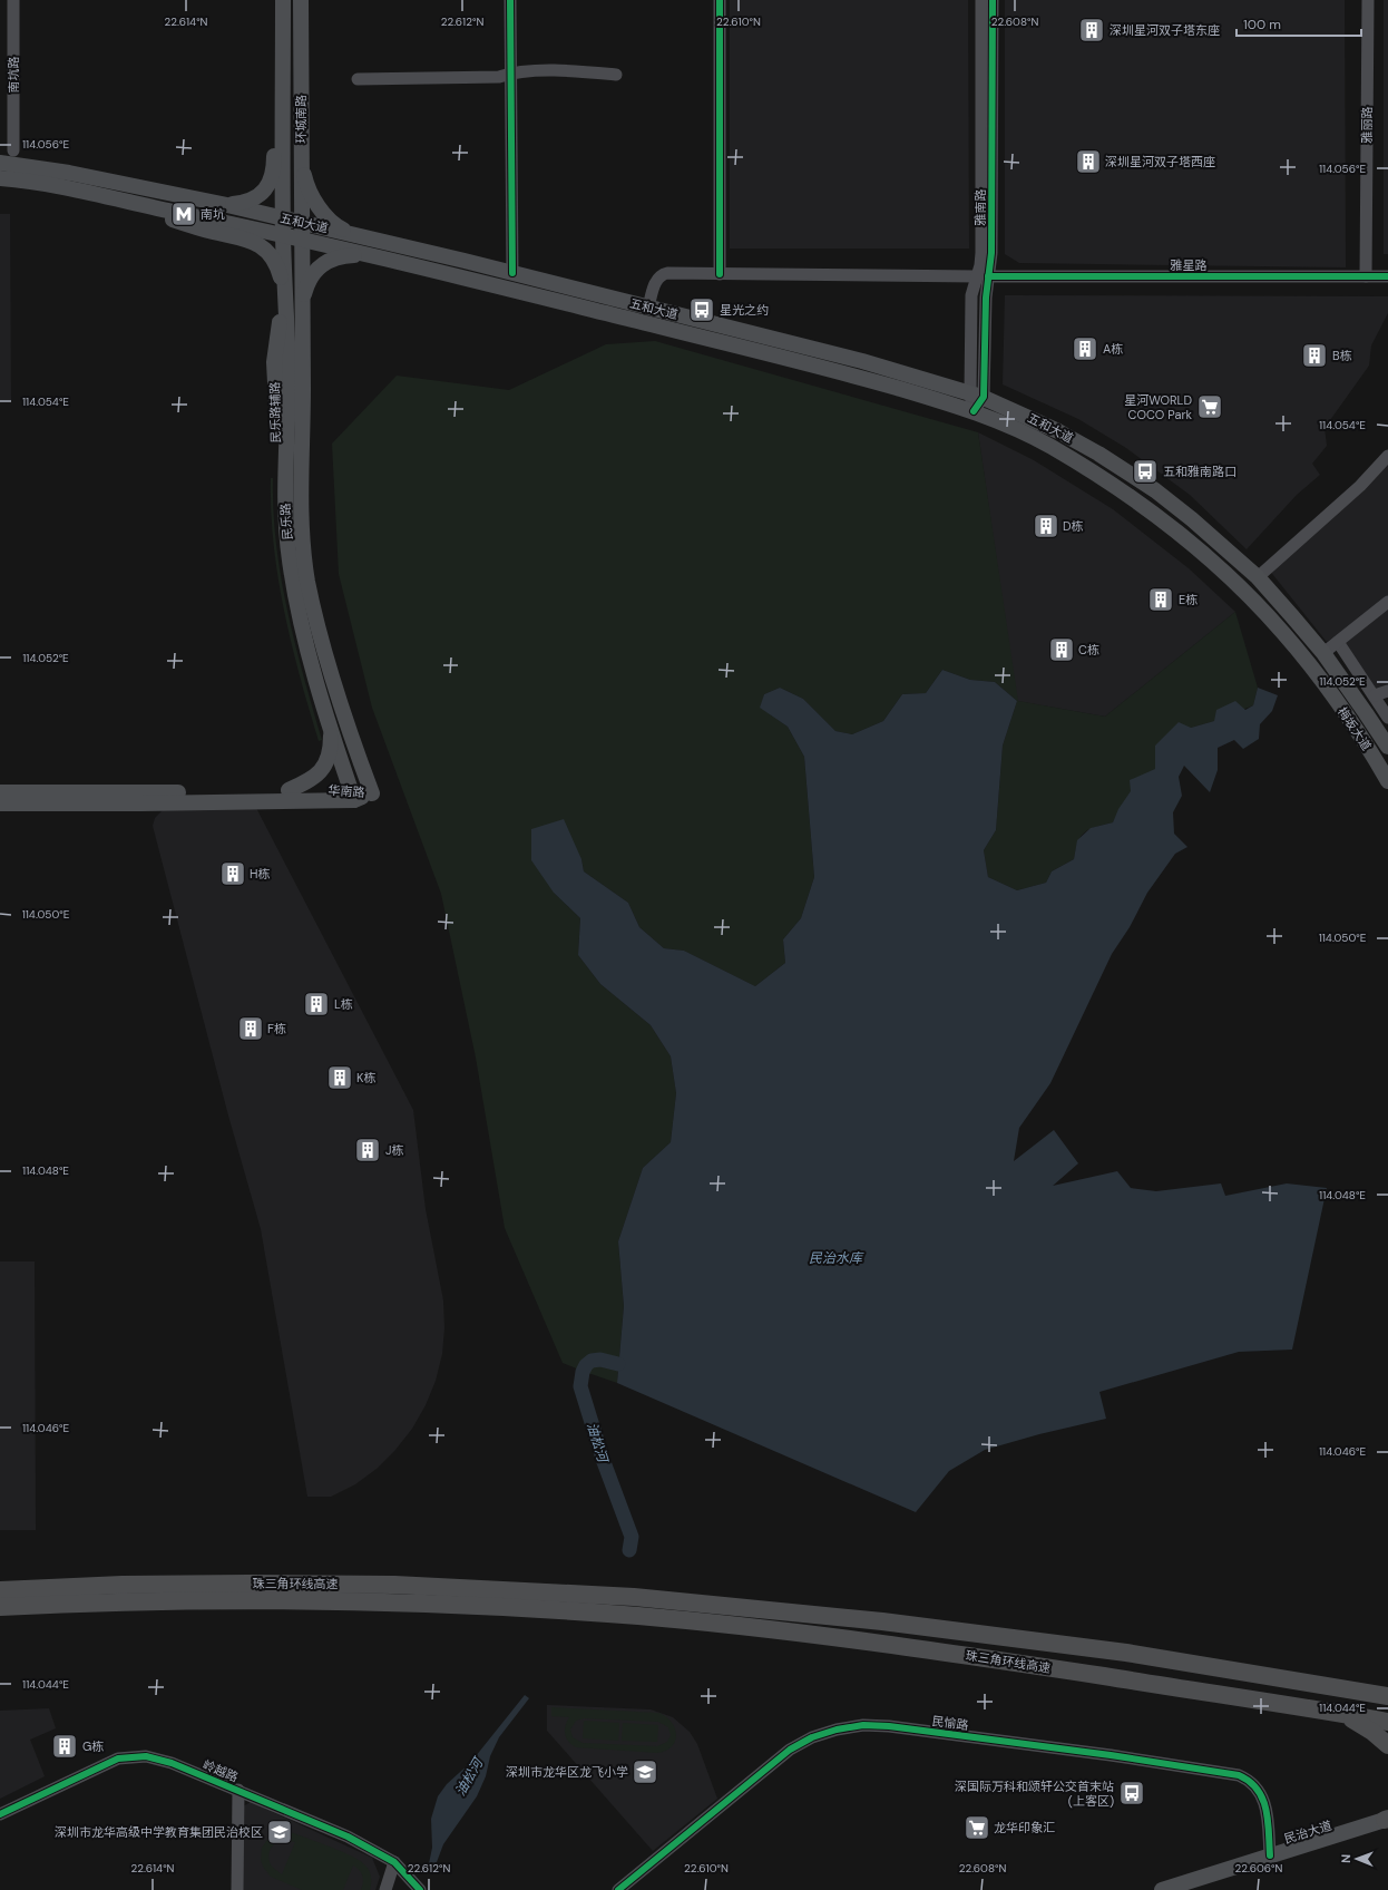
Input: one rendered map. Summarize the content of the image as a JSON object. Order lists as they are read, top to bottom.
{
  "streets": {
    "highway": ["珠三角环线高速"],
    "main road": [
      "环城南路",
      "五和大道",
      "民乐路",
      "梅坂大道",
      "华南路",
      "民治大道"
    ],
    "street": [
      "南坑路",
      "雅丽路",
      "雅南路",
      "雅星路",
      "民愉路",
      "岭越路"
    ]
  },
  "crossings": [
    ["环城南路", "五和大道"],
    ["环城南路", "民乐路"],
    ["雅丽路", "雅星路"],
    ["雅南路", "五和大道"],
    ["雅南路", "雅星路"],
    ["五和大道", "雅星路"],
    ["五和大道", "民乐路"],
    ["五和大道", "梅坂大道"],
    ["民乐路", "华南路"],
    ["民愉路", "民治大道"]
  ],
  "water": ["民治水库", "油松河"],
  "places": {
    "building": [
      "深圳星河双子塔东座",
      "深圳星河双子塔西座",
      "A栋",
      "B栋",
      "D栋",
      "E栋",
      "C栋",
      "H栋",
      "L栋",
      "F栋",
      "K栋",
      "J栋",
      "G栋"
    ],
    "metro station": ["南坑"],
    "bus stop": ["星光之约", "五和雅南路口", "深国际万科和颂轩公交首末站 (上客区)"],
    "supermarket": ["星河WORLD COCO Park", "龙华印象汇"],
    "school or university": ["深圳市龙华区龙飞小学", "深圳市龙华高级中学教育集团民治校区"]
  },
  "scale_bar": "100 m",
  "north": "left",
  "coordinates": [
    "22.614°N",
    "22.612°N",
    "22.610°N",
    "22.608°N",
    "114.056°E",
    "114.054°E",
    "114.052°E",
    "114.050°E",
    "114.048°E",
    "114.046°E",
    "114.044°E",
    "22.606°N"
  ]
}
